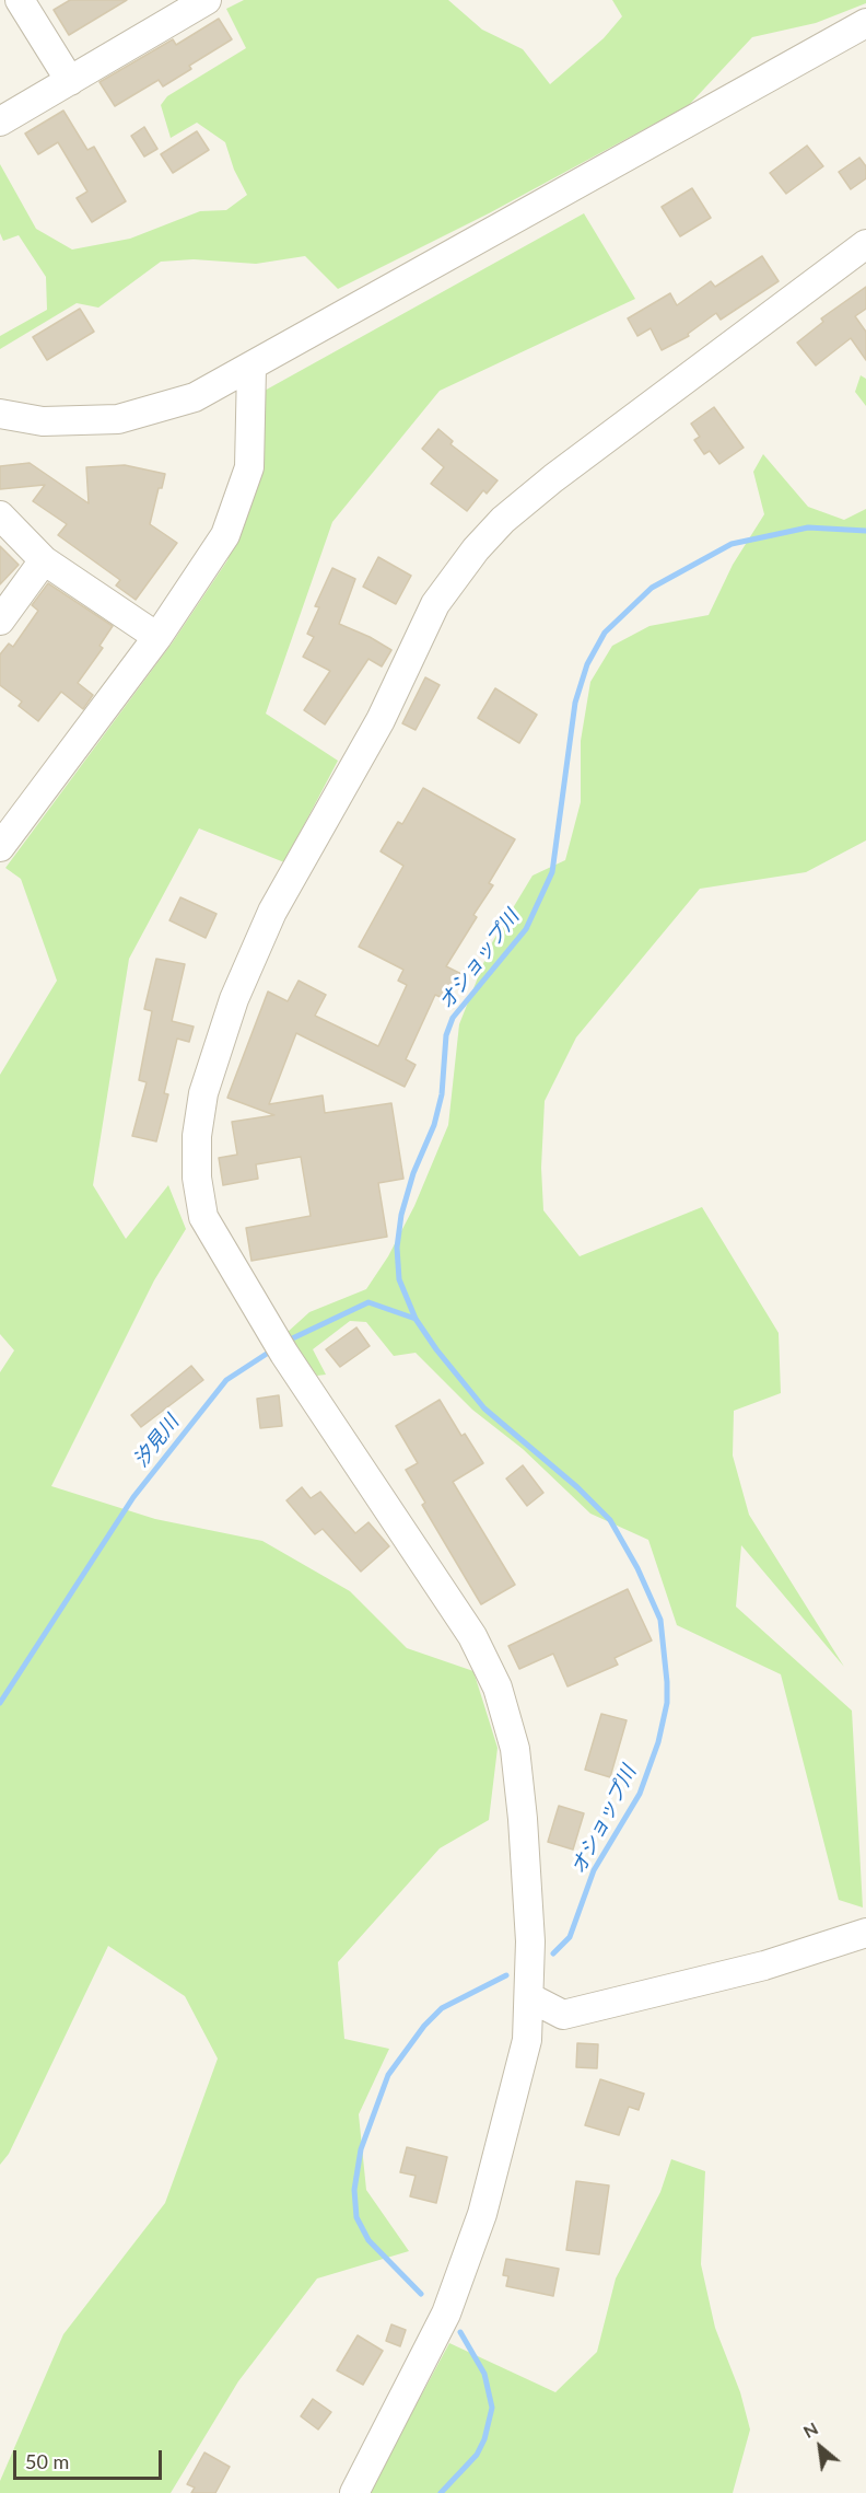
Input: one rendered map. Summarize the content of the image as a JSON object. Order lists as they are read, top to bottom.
{
  "water": ["オショップ川", "汐見川"],
  "scale_bar": "50 m",
  "north": "top left"
}
